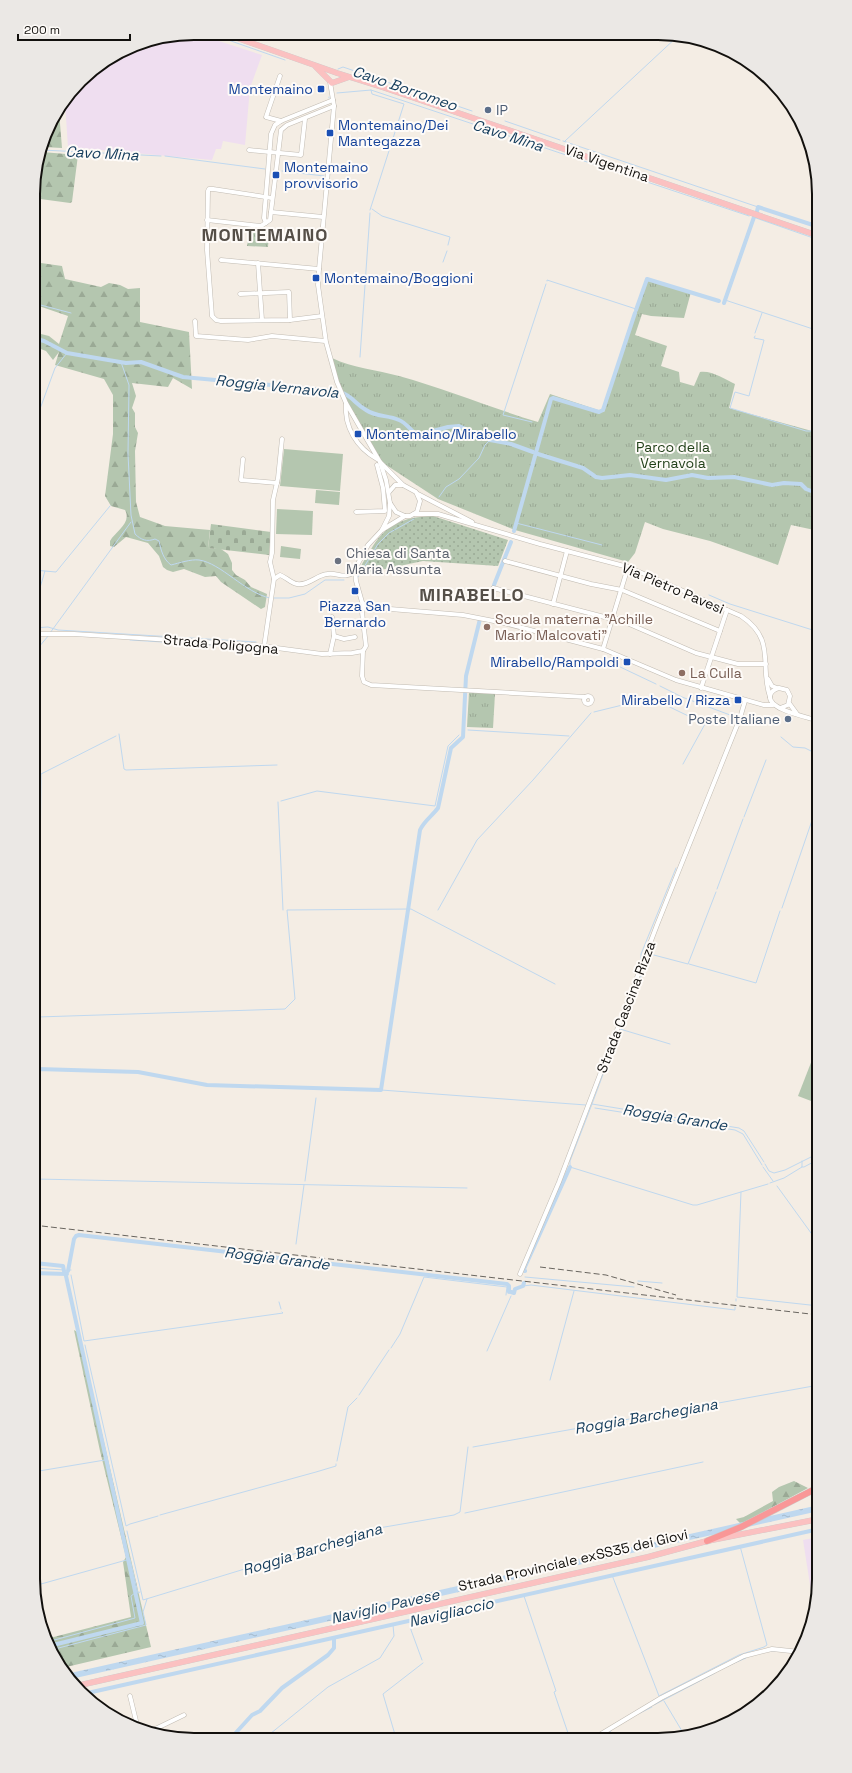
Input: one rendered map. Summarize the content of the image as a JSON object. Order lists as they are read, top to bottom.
{
  "streets": {
    "highway": ["Strada Provinciale exSS35 dei Giovi"],
    "main road": ["Via Vigentina"],
    "street": ["Via Pietro Pavesi", "Strada Poligogna", "Strada Cascina Rizza"]
  },
  "districts": ["MONTEMAINO", "MIRABELLO"],
  "water": [
    "Cavo Borromeo",
    "Cavo Mina",
    "Roggia Vernavola",
    "Roggia Grande",
    "Roggia Barchegiana",
    "Naviglio Pavese",
    "Navigliaccio"
  ],
  "parks": ["Parco della Vernavola"],
  "places": {
    "transit": [
      "Montemaino",
      "Montemaino/Dei Mantegazza",
      "Montemaino provvisorio",
      "Montemaino/Boggioni",
      "Montemaino/Mirabello",
      "Piazza San Bernardo",
      "Mirabello/Rampoldi",
      "Mirabello / Rizza"
    ],
    "other": [
      "IP",
      "Chiesa di Santa Maria Assunta",
      "Scuola materna \"Achille Mario Malcovati\"",
      "La Culla",
      "Poste Italiane"
    ]
  },
  "scale_bar": "200 m"
}
